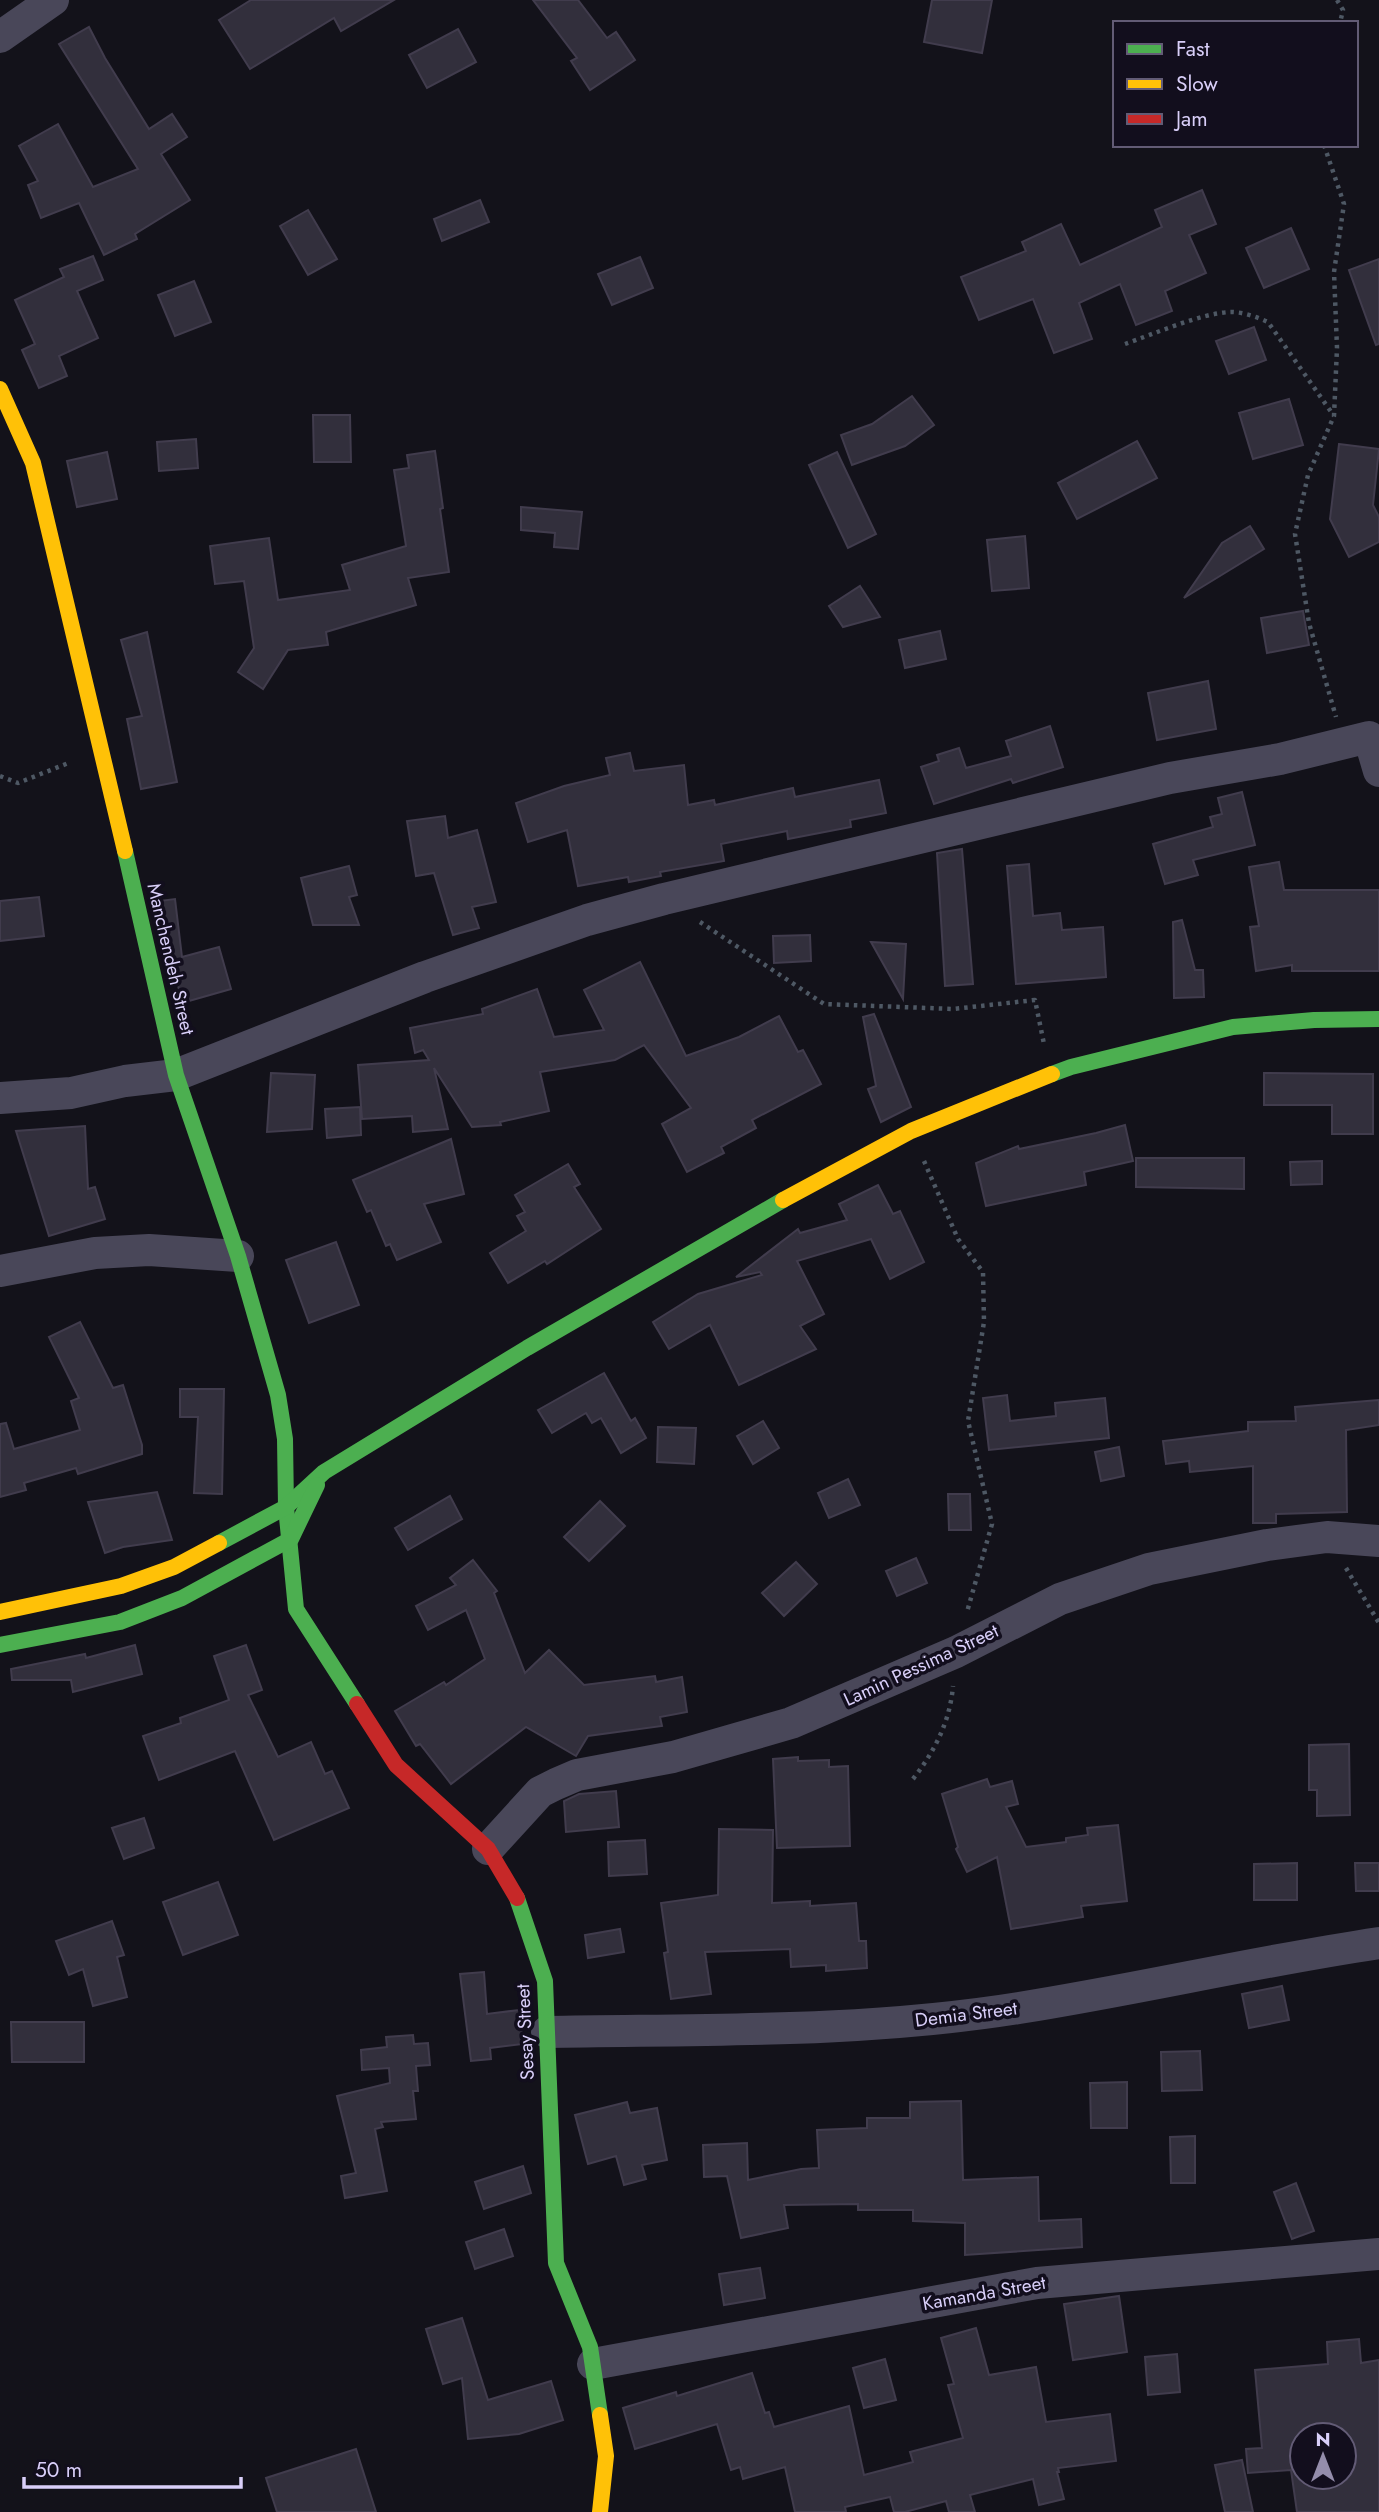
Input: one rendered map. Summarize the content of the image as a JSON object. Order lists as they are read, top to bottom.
{
  "streets": {
    "street": [
      "Manchendeh Street",
      "Lamin Pessima Street",
      "Demia Street",
      "Sesay Street",
      "Kamanda Street"
    ]
  },
  "crossings": [
    ["Manchendeh Street", "Sesay Street"],
    ["Lamin Pessima Street", "Sesay Street"],
    ["Demia Street", "Sesay Street"],
    ["Sesay Street", "Kamanda Street"]
  ],
  "legend": ["Fast", "Slow", "Jam"],
  "scale_bar": "50 m",
  "north": "top"
}
